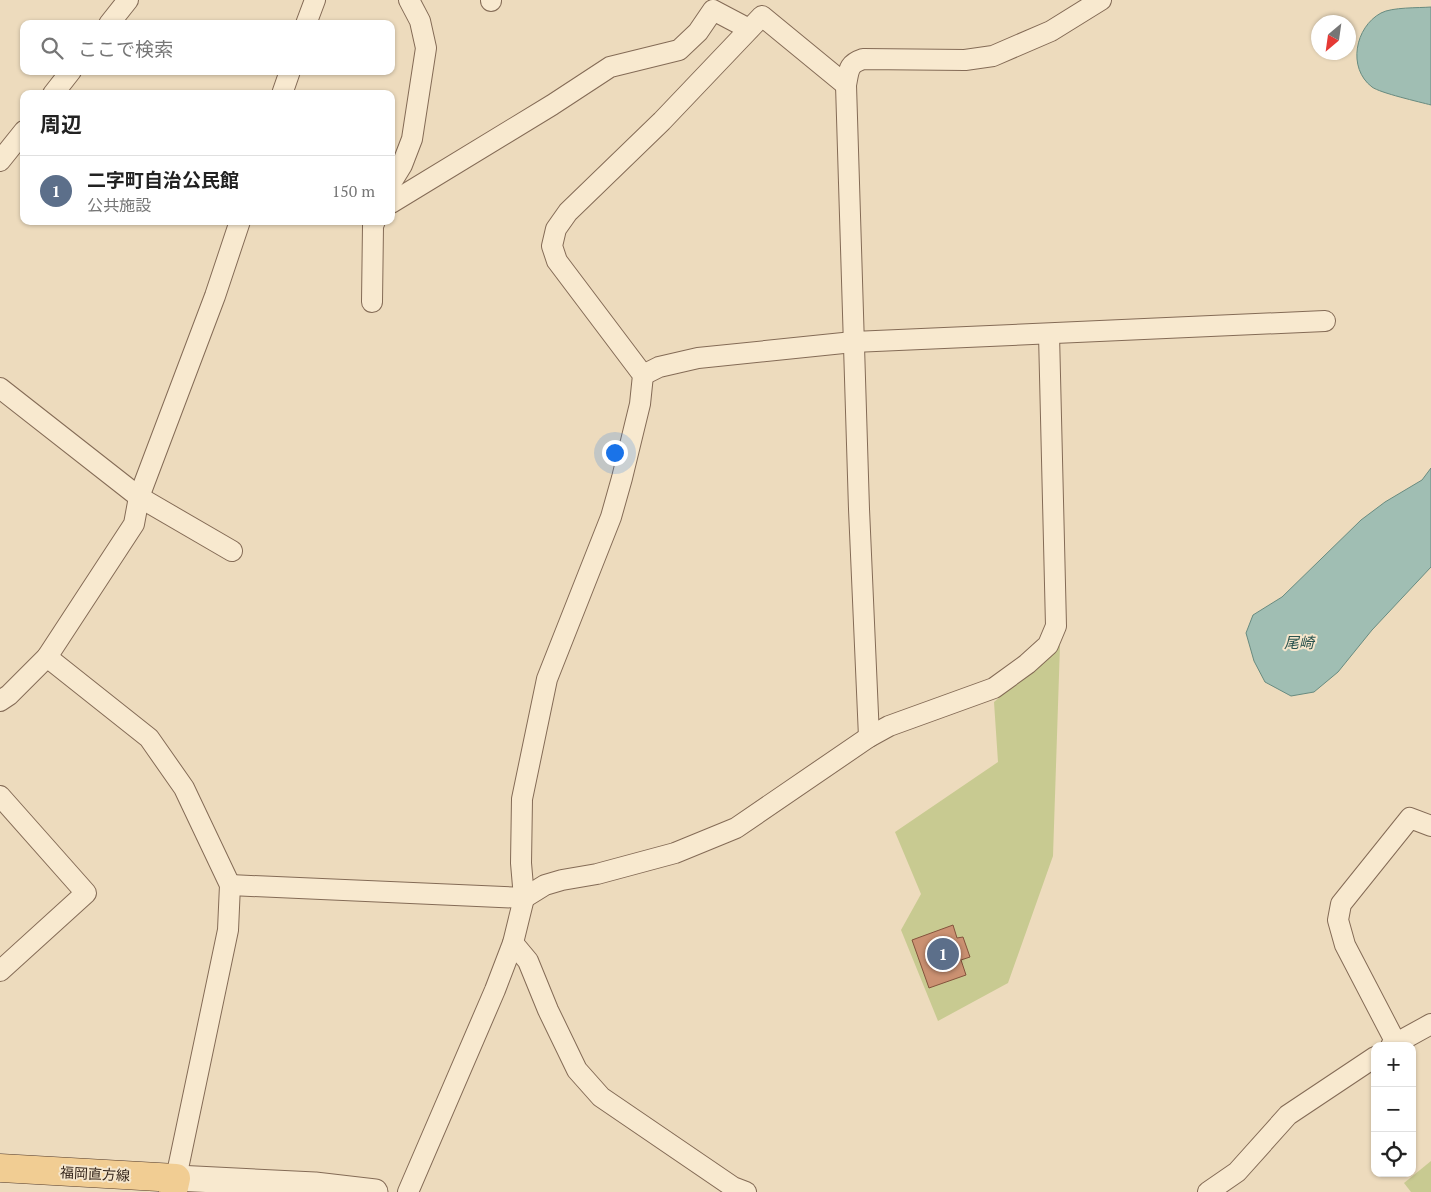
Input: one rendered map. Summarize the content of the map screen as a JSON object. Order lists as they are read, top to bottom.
{
  "streets": {
    "main road": ["福岡直方線"]
  },
  "water": ["尾崎"],
  "north": "bottom left",
  "page": {
    "search": "ここで検索",
    "heading": "周辺",
    "list": [
      {
        "mark": "1",
        "name": "二字町自治公民館",
        "note": "公共施設",
        "value": "150 m"
      }
    ],
    "pins": "1",
    "map_buttons": ["+", "−"]
  }
}
